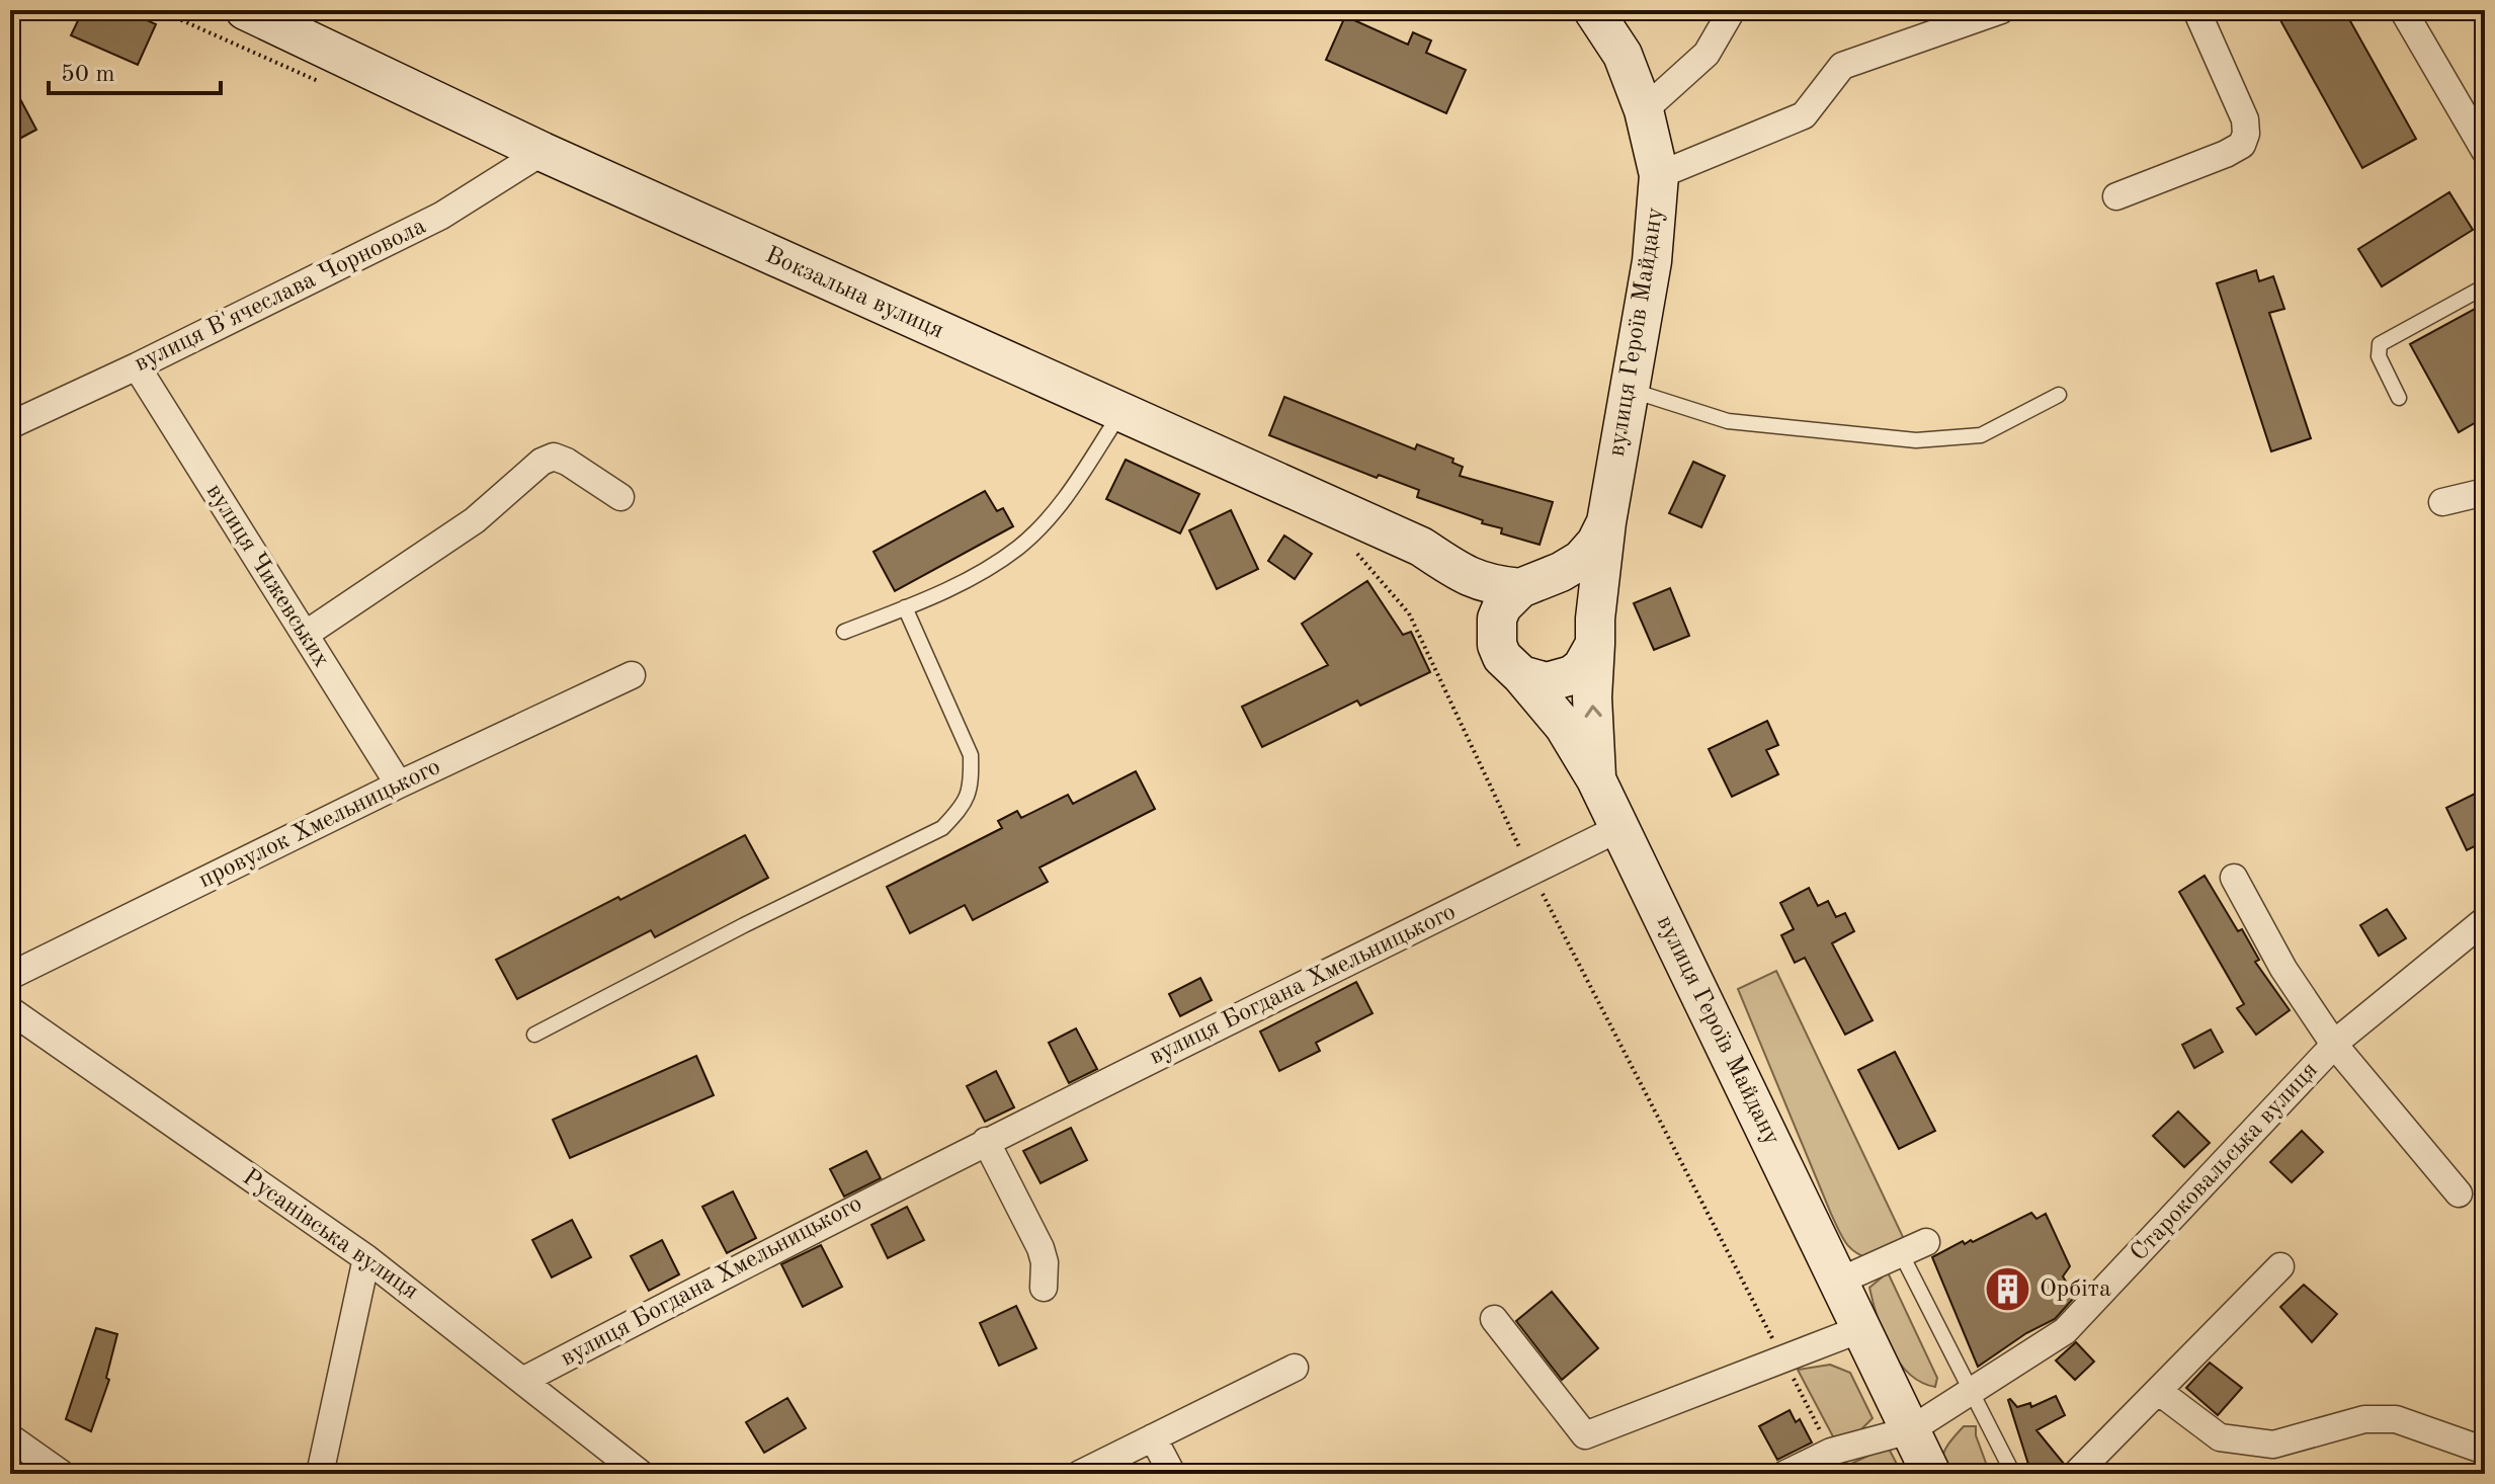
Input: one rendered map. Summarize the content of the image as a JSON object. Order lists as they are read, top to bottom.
{
  "streets": {
    "street": [
      "Вокзальна вулиця",
      "вулиця В'ячеслава Чорновола",
      "вулиця Героїв Майдану",
      "вулиця Чижевських",
      "провулок Хмельницького",
      "вулиця Богдана Хмельницького",
      "Староковальська вулиця",
      "Русанівська вулиця"
    ]
  },
  "crossings": [
    ["Вокзальна вулиця", "вулиця В'ячеслава Чорновола"],
    ["Вокзальна вулиця", "вулиця Героїв Майдану"],
    ["вулиця В'ячеслава Чорновола", "вулиця Чижевських"],
    ["вулиця Героїв Майдану", "вулиця Богдана Хмельницького"],
    ["вулиця Героїв Майдану", "Староковальська вулиця"],
    ["вулиця Чижевських", "провулок Хмельницького"],
    ["вулиця Богдана Хмельницького", "Русанівська вулиця"]
  ],
  "places": {
    "building": ["Орбіта"]
  },
  "scale_bar": "50 m"
}
